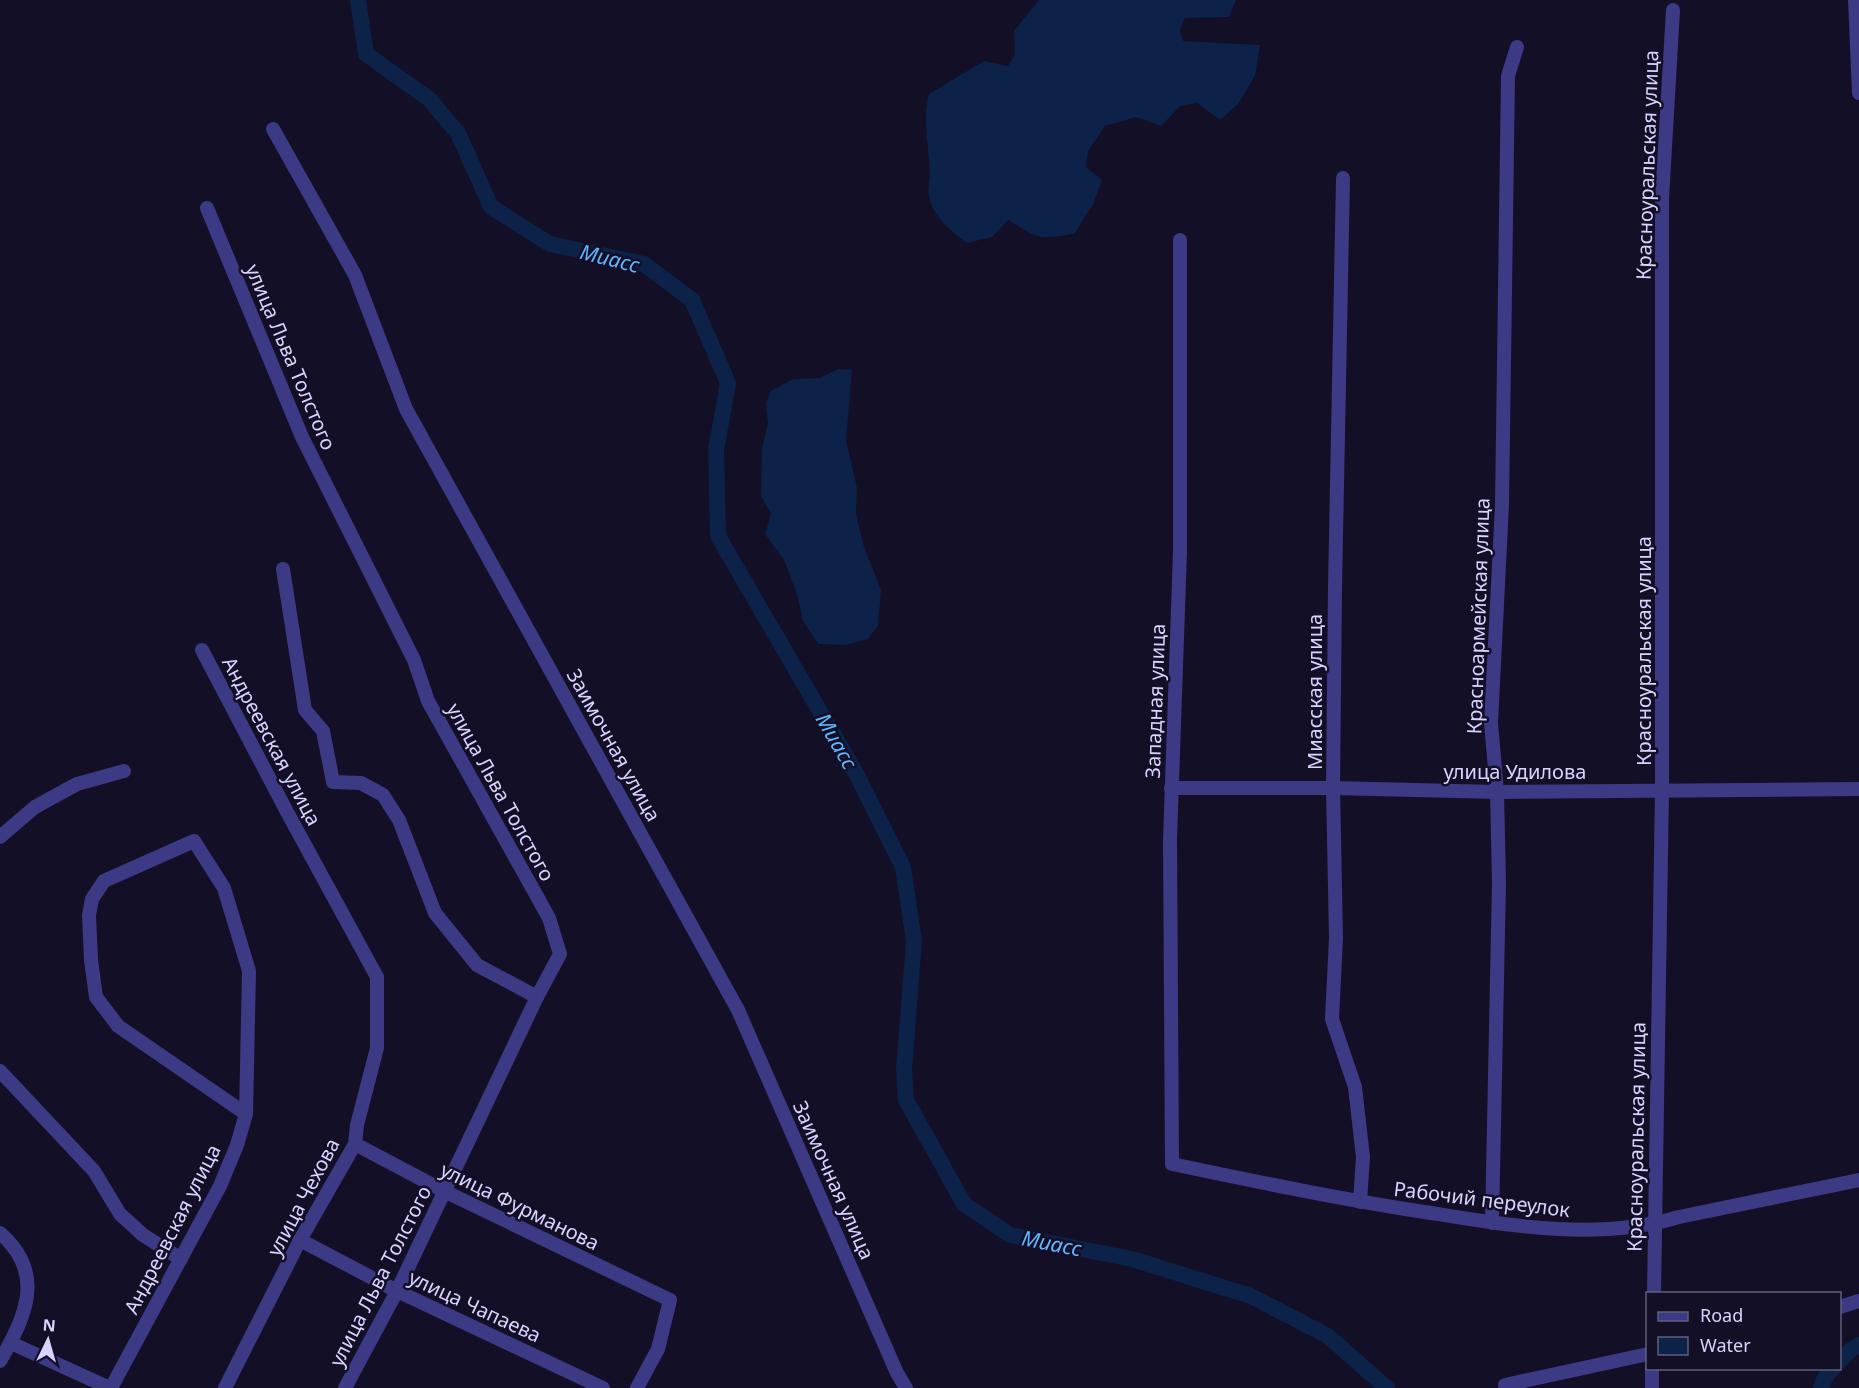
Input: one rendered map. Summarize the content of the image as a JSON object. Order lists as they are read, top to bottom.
{
  "streets": {
    "street": [
      "Красноуральская улица",
      "улица Льва Толстого",
      "Красноармейская улица",
      "Миасская улица",
      "Западная улица",
      "Андреевская улица",
      "Заимочная улица",
      "улица Удилова",
      "улица Чехова",
      "Рабочий переулок",
      "улица Фурманова",
      "улица Чапаева"
    ]
  },
  "crossings": [
    ["Красноуральская улица", "улица Удилова"],
    ["Красноуральская улица", "Рабочий переулок"],
    ["улица Льва Толстого", "улица Фурманова"],
    ["улица Льва Толстого", "улица Чапаева"],
    ["Красноармейская улица", "улица Удилова"],
    ["Красноармейская улица", "Рабочий переулок"],
    ["Миасская улица", "улица Удилова"],
    ["Миасская улица", "Рабочий переулок"],
    ["Западная улица", "улица Удилова"],
    ["Западная улица", "Рабочий переулок"],
    ["Андреевская улица", "улица Чехова"],
    ["улица Чехова", "улица Фурманова"],
    ["улица Чехова", "улица Чапаева"]
  ],
  "water": ["Миасс"],
  "legend": ["Road", "Water"],
  "north": "top"
}
